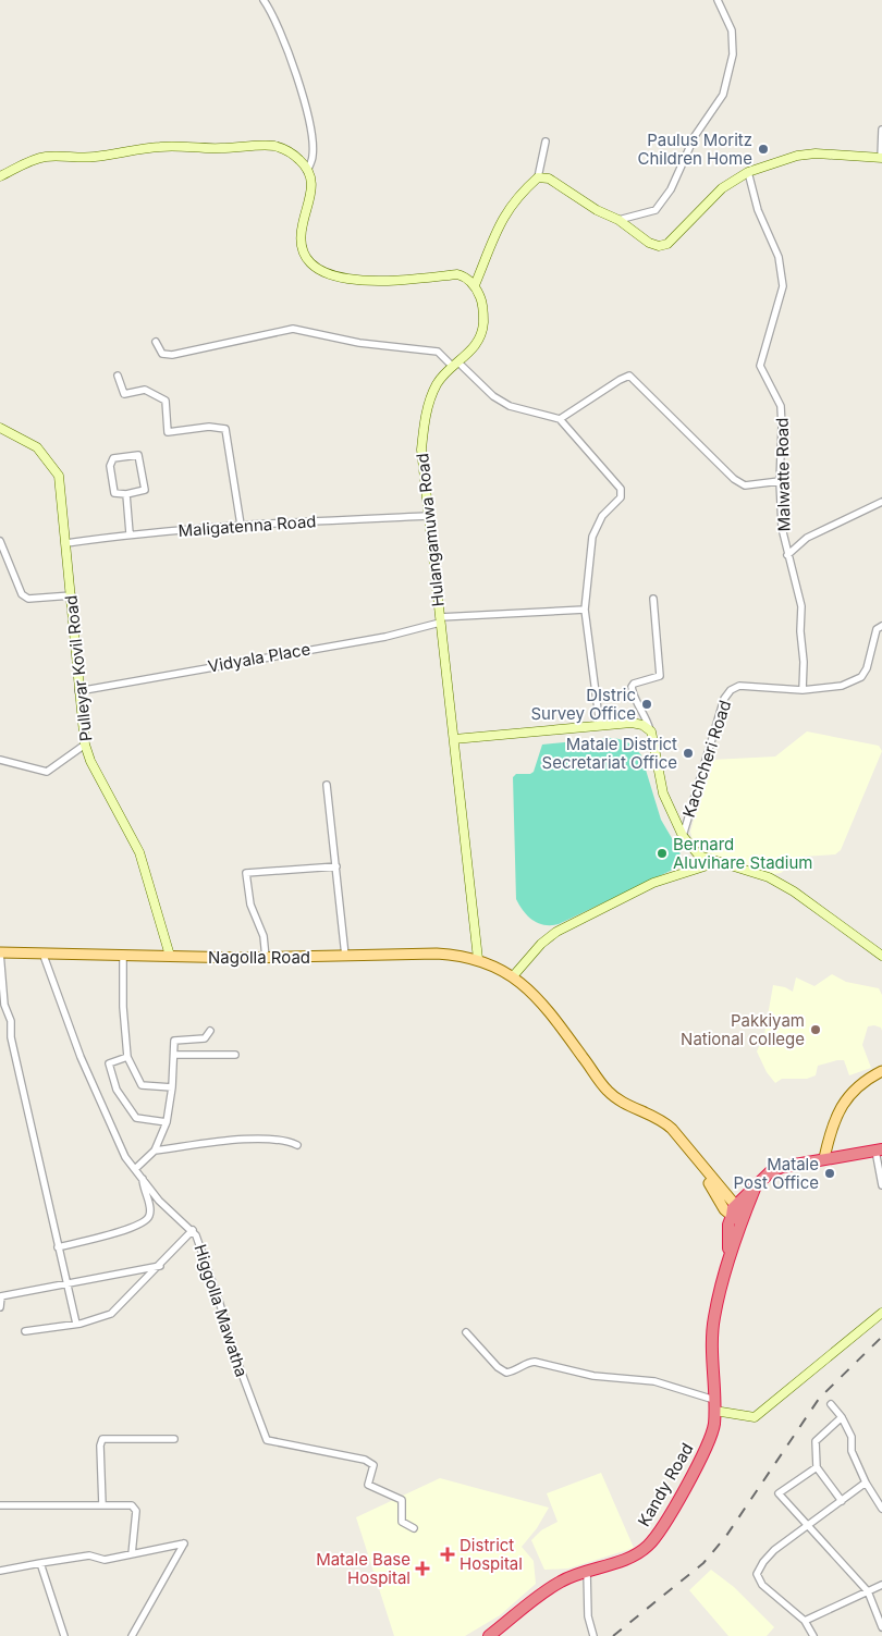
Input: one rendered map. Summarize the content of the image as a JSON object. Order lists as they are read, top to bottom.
{
  "streets": {
    "highway": ["Kandy Road"],
    "main road": ["Nagolla Road"],
    "street": [
      "Malwatte Road",
      "Maligatenna Road",
      "Hulangamuwa Road",
      "Vidyala Place",
      "Pulleyar Kovil Road",
      "Kachcheri Road",
      "Higgolla Mawatha"
    ]
  },
  "crossings": [
    ["Malwatte Road", "Kachcheri Road"],
    ["Maligatenna Road", "Hulangamuwa Road"],
    ["Maligatenna Road", "Pulleyar Kovil Road"],
    ["Hulangamuwa Road", "Vidyala Place"],
    ["Hulangamuwa Road", "Nagolla Road"],
    ["Vidyala Place", "Pulleyar Kovil Road"],
    ["Pulleyar Kovil Road", "Nagolla Road"],
    ["Nagolla Road", "Higgolla Mawatha"]
  ],
  "places": {
    "other": [
      "Paulus Moritz Children Home",
      "DIstric Survey Office",
      "Matale District Secretariat Office",
      "Bernard Aluvihare Stadium",
      "Pakkiyam National college",
      "Matale Post Office"
    ],
    "health": ["District Hospital", "Matale Base Hospital"]
  }
}
